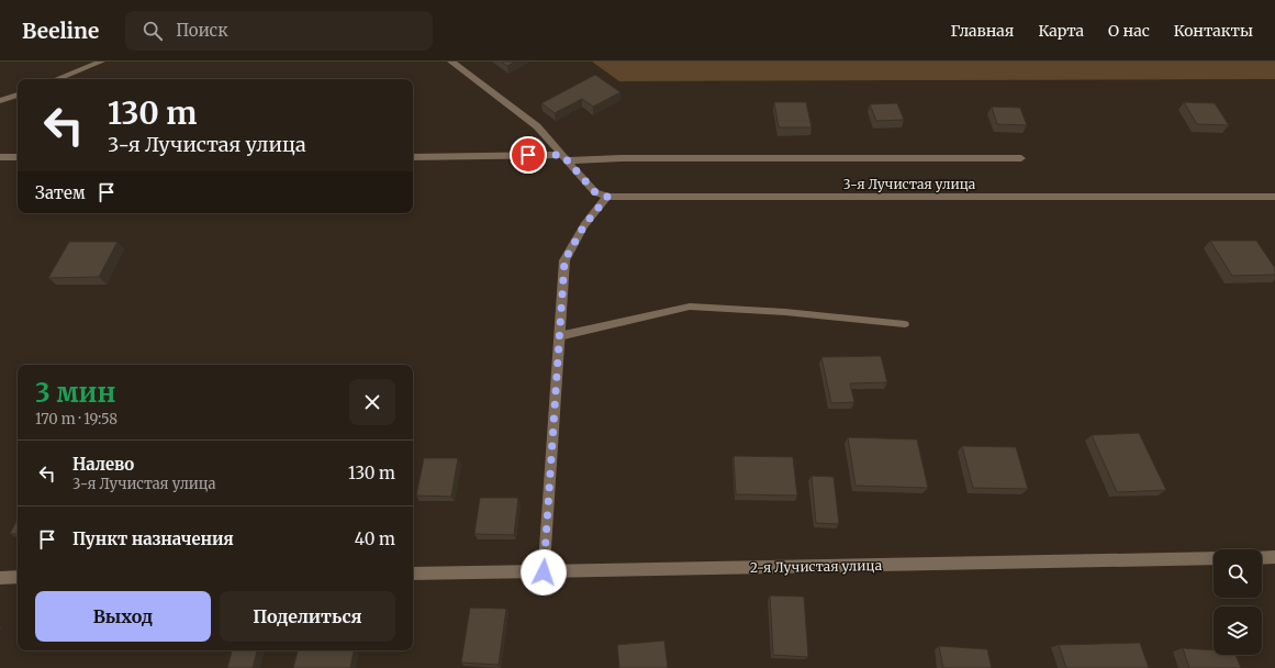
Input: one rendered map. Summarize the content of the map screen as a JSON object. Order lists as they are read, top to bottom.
{
  "streets": {
    "street": ["3-я Лучистая улица", "2-я Лучистая улица"]
  },
  "page": {
    "header": "Beeline",
    "search": "Поиск",
    "nav": [
      "Главная",
      "Карта",
      "О нас",
      "Контакты"
    ],
    "turn": ["130 m", "3-я Лучистая улица"],
    "then": "Затем",
    "heading": ["3 мин", "170 m · 19:58"],
    "list": [
      {
        "name": "Налево",
        "note": "3-я Лучистая улица",
        "value": "130 m"
      },
      {
        "name": "Пункт назначения",
        "value": "40 m"
      }
    ],
    "buttons": ["Выход", "Поделиться"]
  }
}
